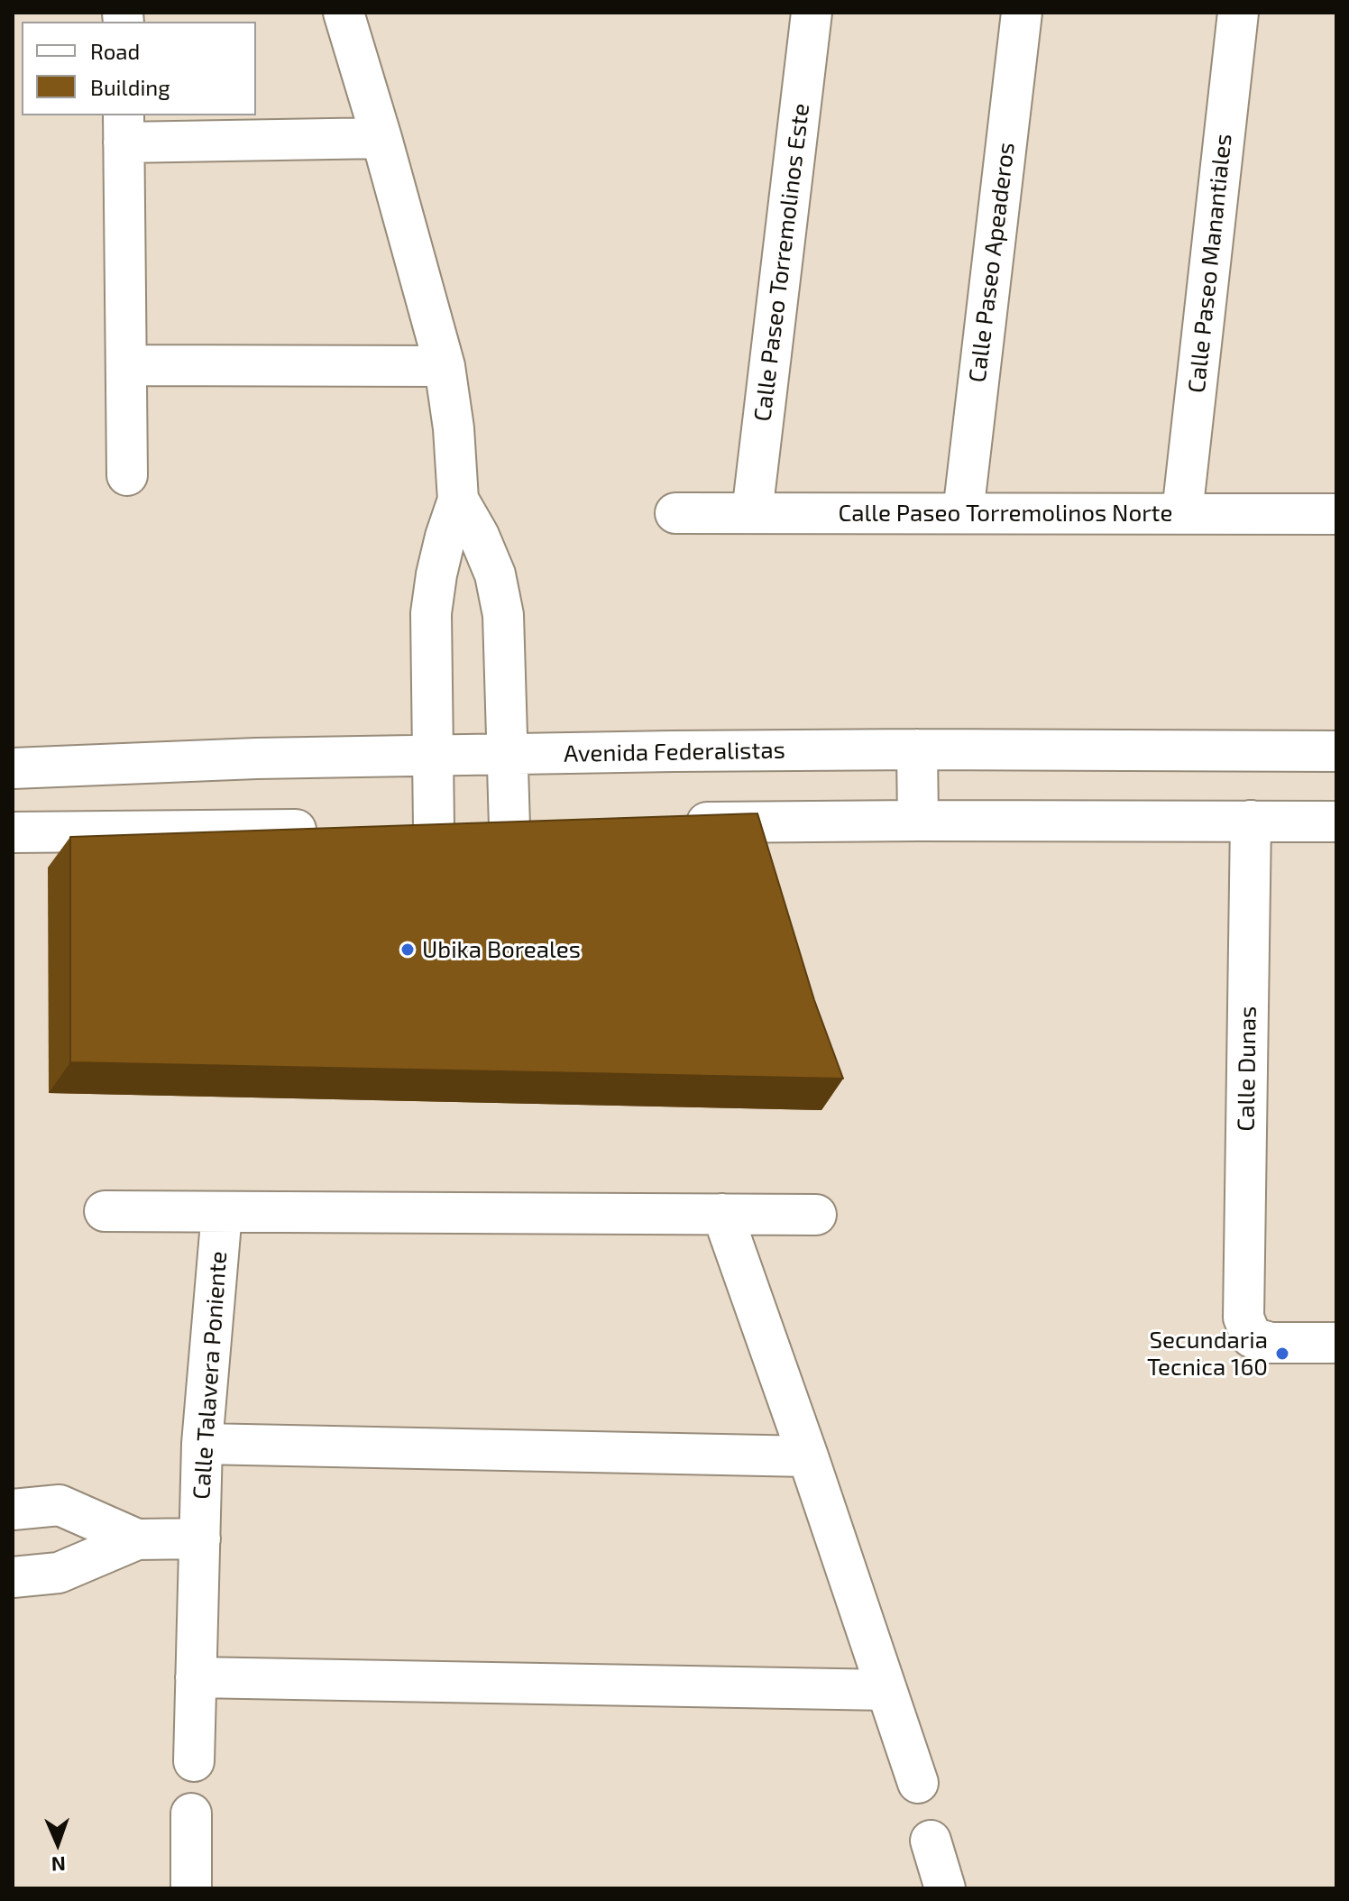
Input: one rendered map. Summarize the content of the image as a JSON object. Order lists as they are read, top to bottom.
{
  "streets": {
    "street": [
      "Calle Paseo Torremolinos Este",
      "Calle Paseo Apeaderos",
      "Calle Paseo Manantiales",
      "Calle Paseo Torremolinos Norte",
      "Avenida Federalistas",
      "Calle Dunas",
      "Calle Talavera Poniente"
    ]
  },
  "crossings": [
    ["Calle Paseo Torremolinos Este", "Calle Paseo Torremolinos Norte"],
    ["Calle Paseo Apeaderos", "Calle Paseo Torremolinos Norte"],
    ["Calle Paseo Manantiales", "Calle Paseo Torremolinos Norte"]
  ],
  "places": ["Ubika Boreales", "Secundaria Tecnica 160"],
  "legend": ["Road", "Building"],
  "north": "bottom"
}
